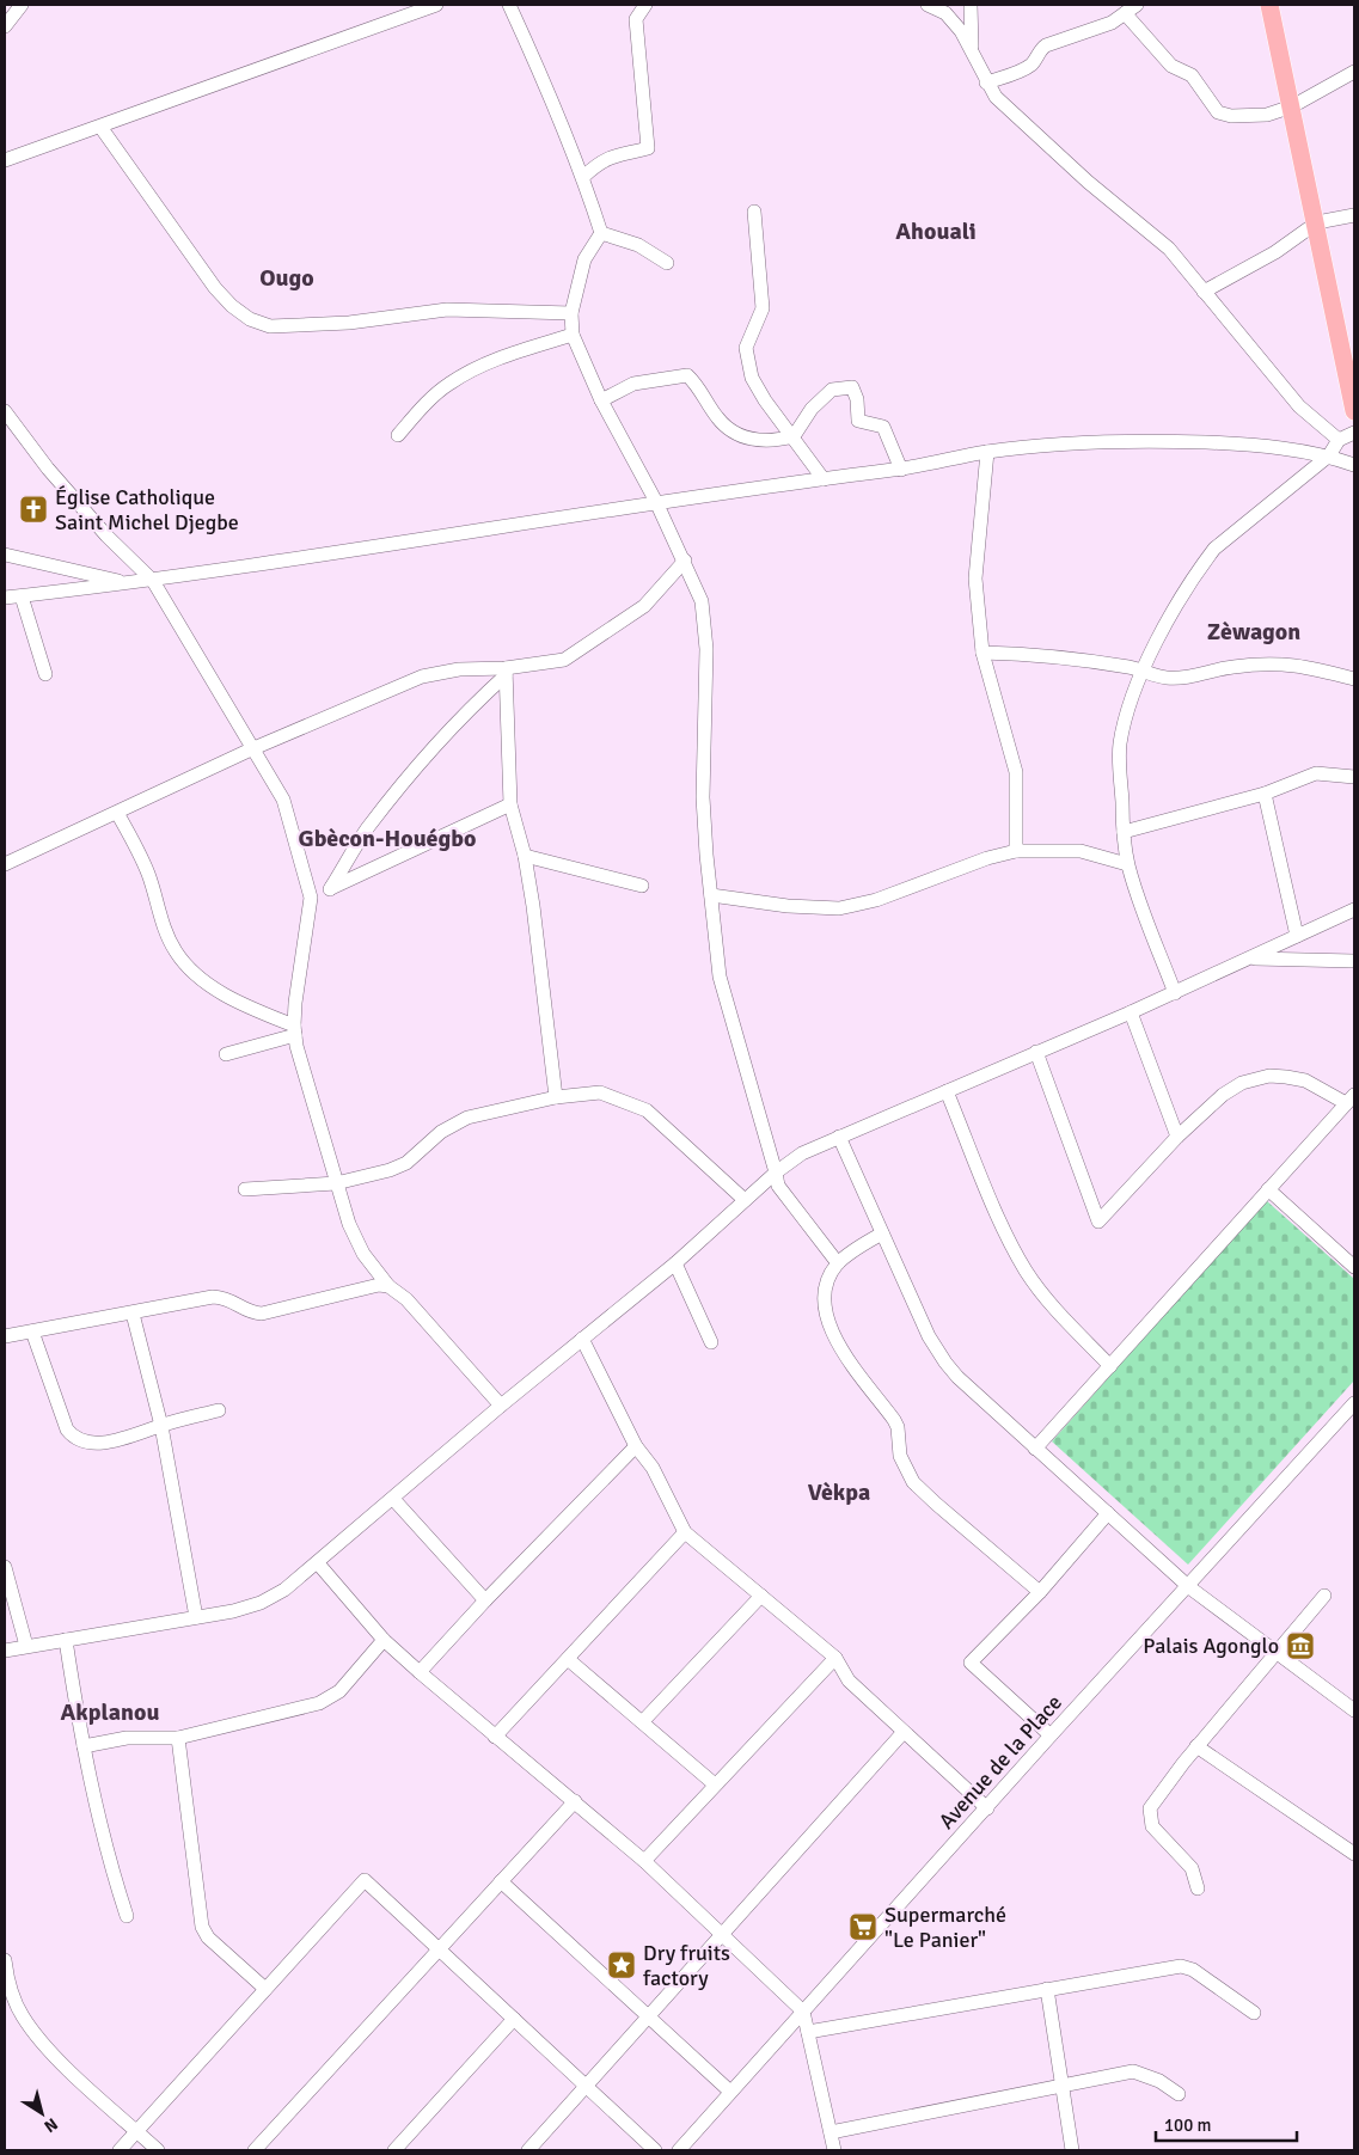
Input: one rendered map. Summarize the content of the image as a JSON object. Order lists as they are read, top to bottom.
{
  "streets": {
    "street": ["Avenue de la Place"]
  },
  "districts": [
    "Ahouali",
    "Ougo",
    "Zèwagon",
    "Gbècon-Houégbo",
    "Vèkpa",
    "Akplanou"
  ],
  "places": {
    "church": ["Église Catholique Saint Michel Djegbe"],
    "museum": ["Palais Agonglo"],
    "supermarket": ["Supermarché \"Le Panier\""],
    "place": ["Dry fruits factory"]
  },
  "scale_bar": "100 m",
  "north": "bottom right"
}
